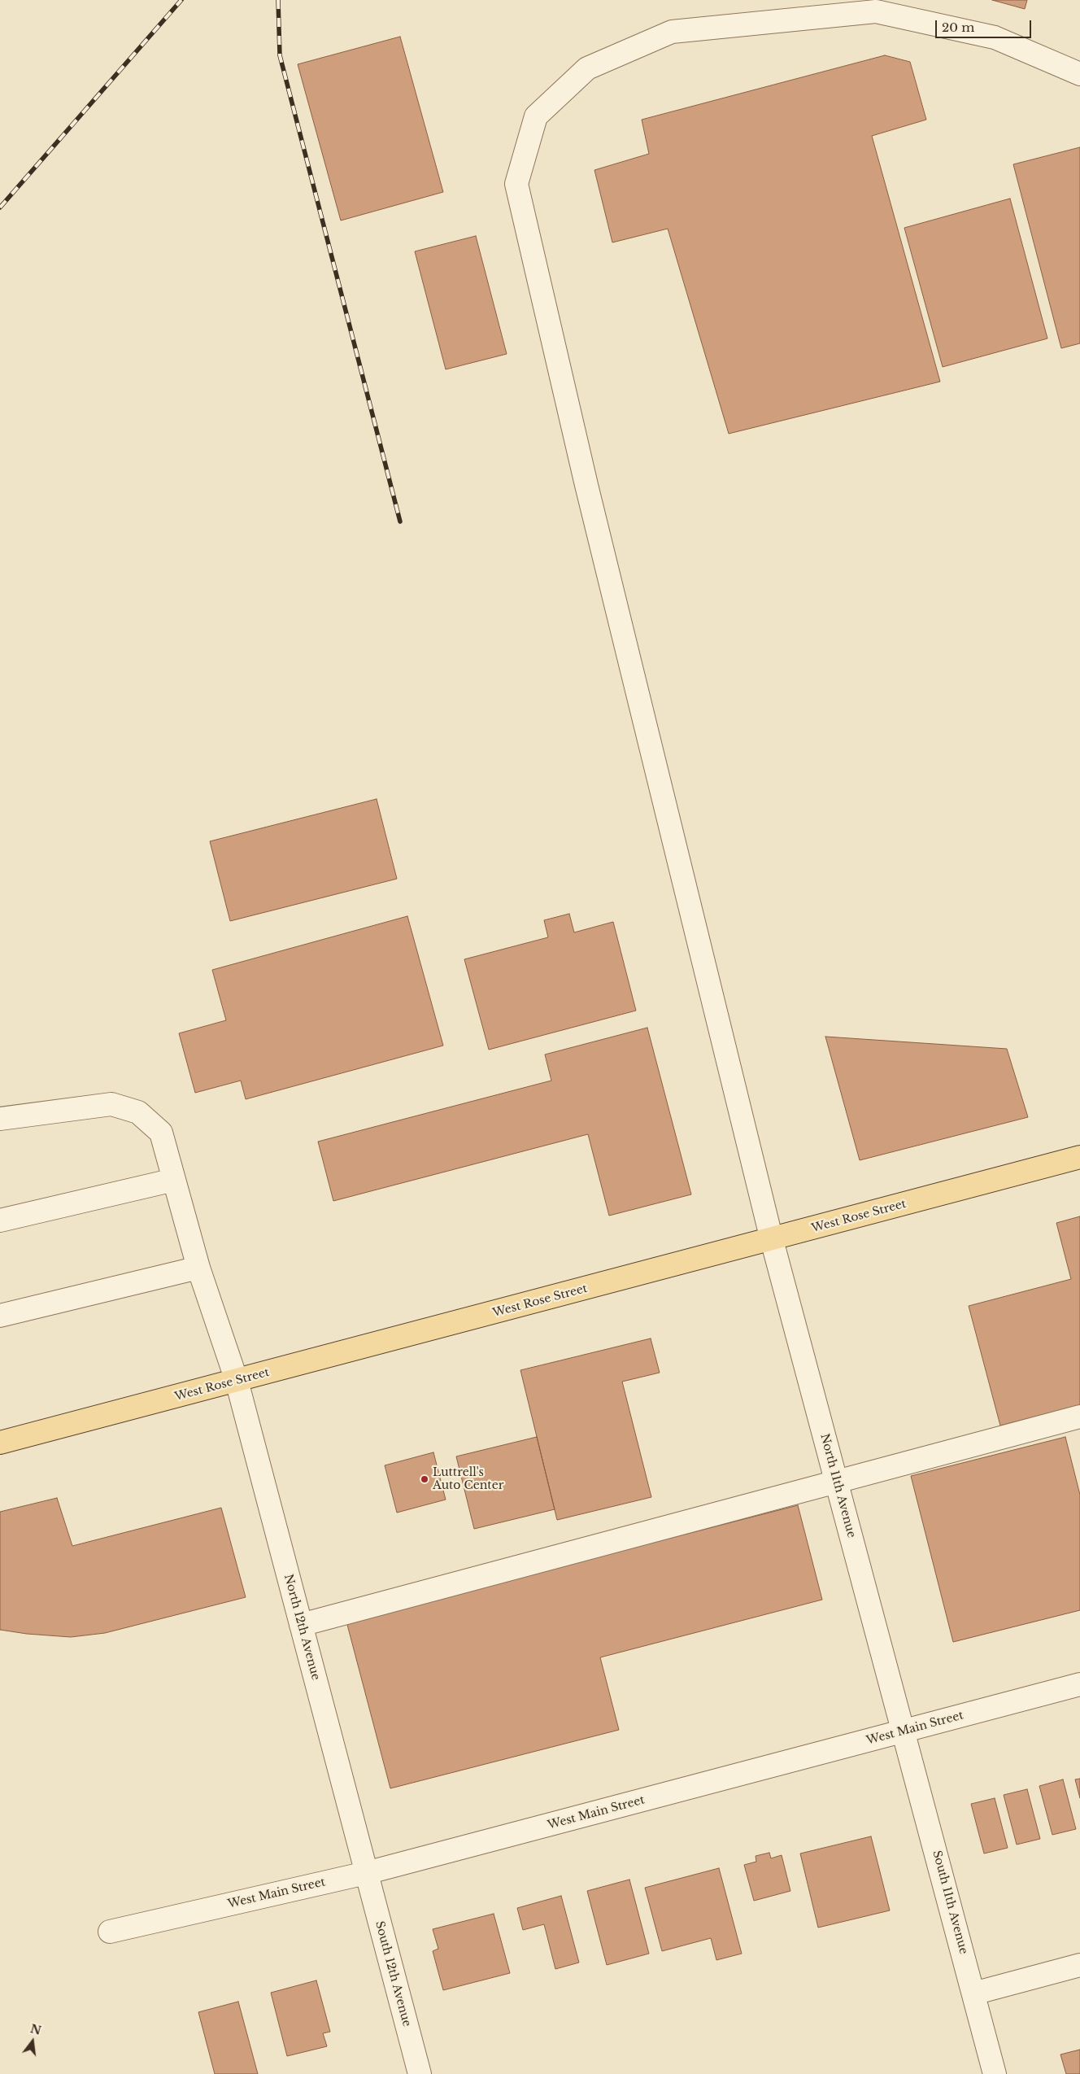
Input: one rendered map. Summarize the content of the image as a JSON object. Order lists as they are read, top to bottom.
{
  "streets": {
    "main road": ["West Rose Street"],
    "street": [
      "North 11th Avenue",
      "North 12th Avenue",
      "West Main Street",
      "South 11th Avenue",
      "South 12th Avenue"
    ]
  },
  "crossings": [
    ["West Rose Street", "North 11th Avenue"],
    ["West Rose Street", "North 12th Avenue"],
    ["North 11th Avenue", "West Main Street"],
    ["North 11th Avenue", "South 11th Avenue"],
    ["North 12th Avenue", "West Main Street"],
    ["North 12th Avenue", "South 12th Avenue"],
    ["West Main Street", "South 11th Avenue"],
    ["West Main Street", "South 12th Avenue"]
  ],
  "places": ["Luttrell's Auto Center"],
  "scale_bar": "20 m",
  "north": "top"
}
